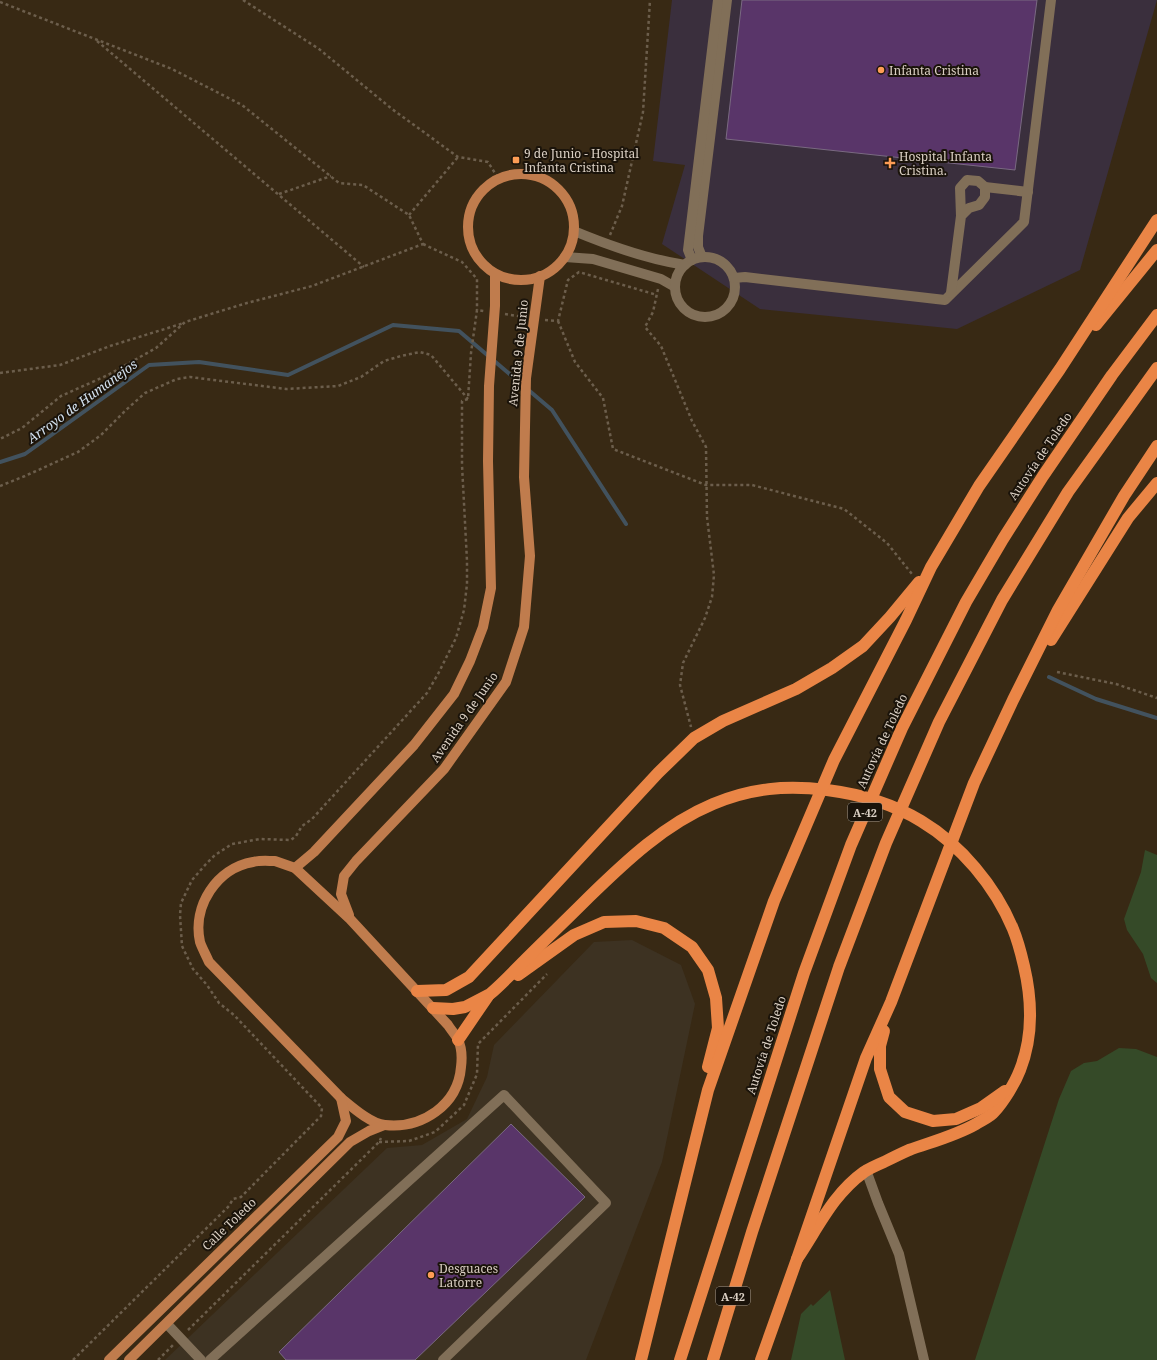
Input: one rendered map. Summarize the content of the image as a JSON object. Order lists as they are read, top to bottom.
{
  "streets": {
    "highway": ["Autovía de Toledo", "A-42"],
    "main road": ["Avenida 9 de Junio", "Calle Toledo"]
  },
  "water": ["Arroyo de Humanejos"],
  "places": {
    "other": ["Infanta Cristina", "Desguaces Latorre"],
    "transit": ["9 de Junio - Hospital Infanta Cristina"],
    "health": ["Hospital Infanta Cristina."]
  }
}
